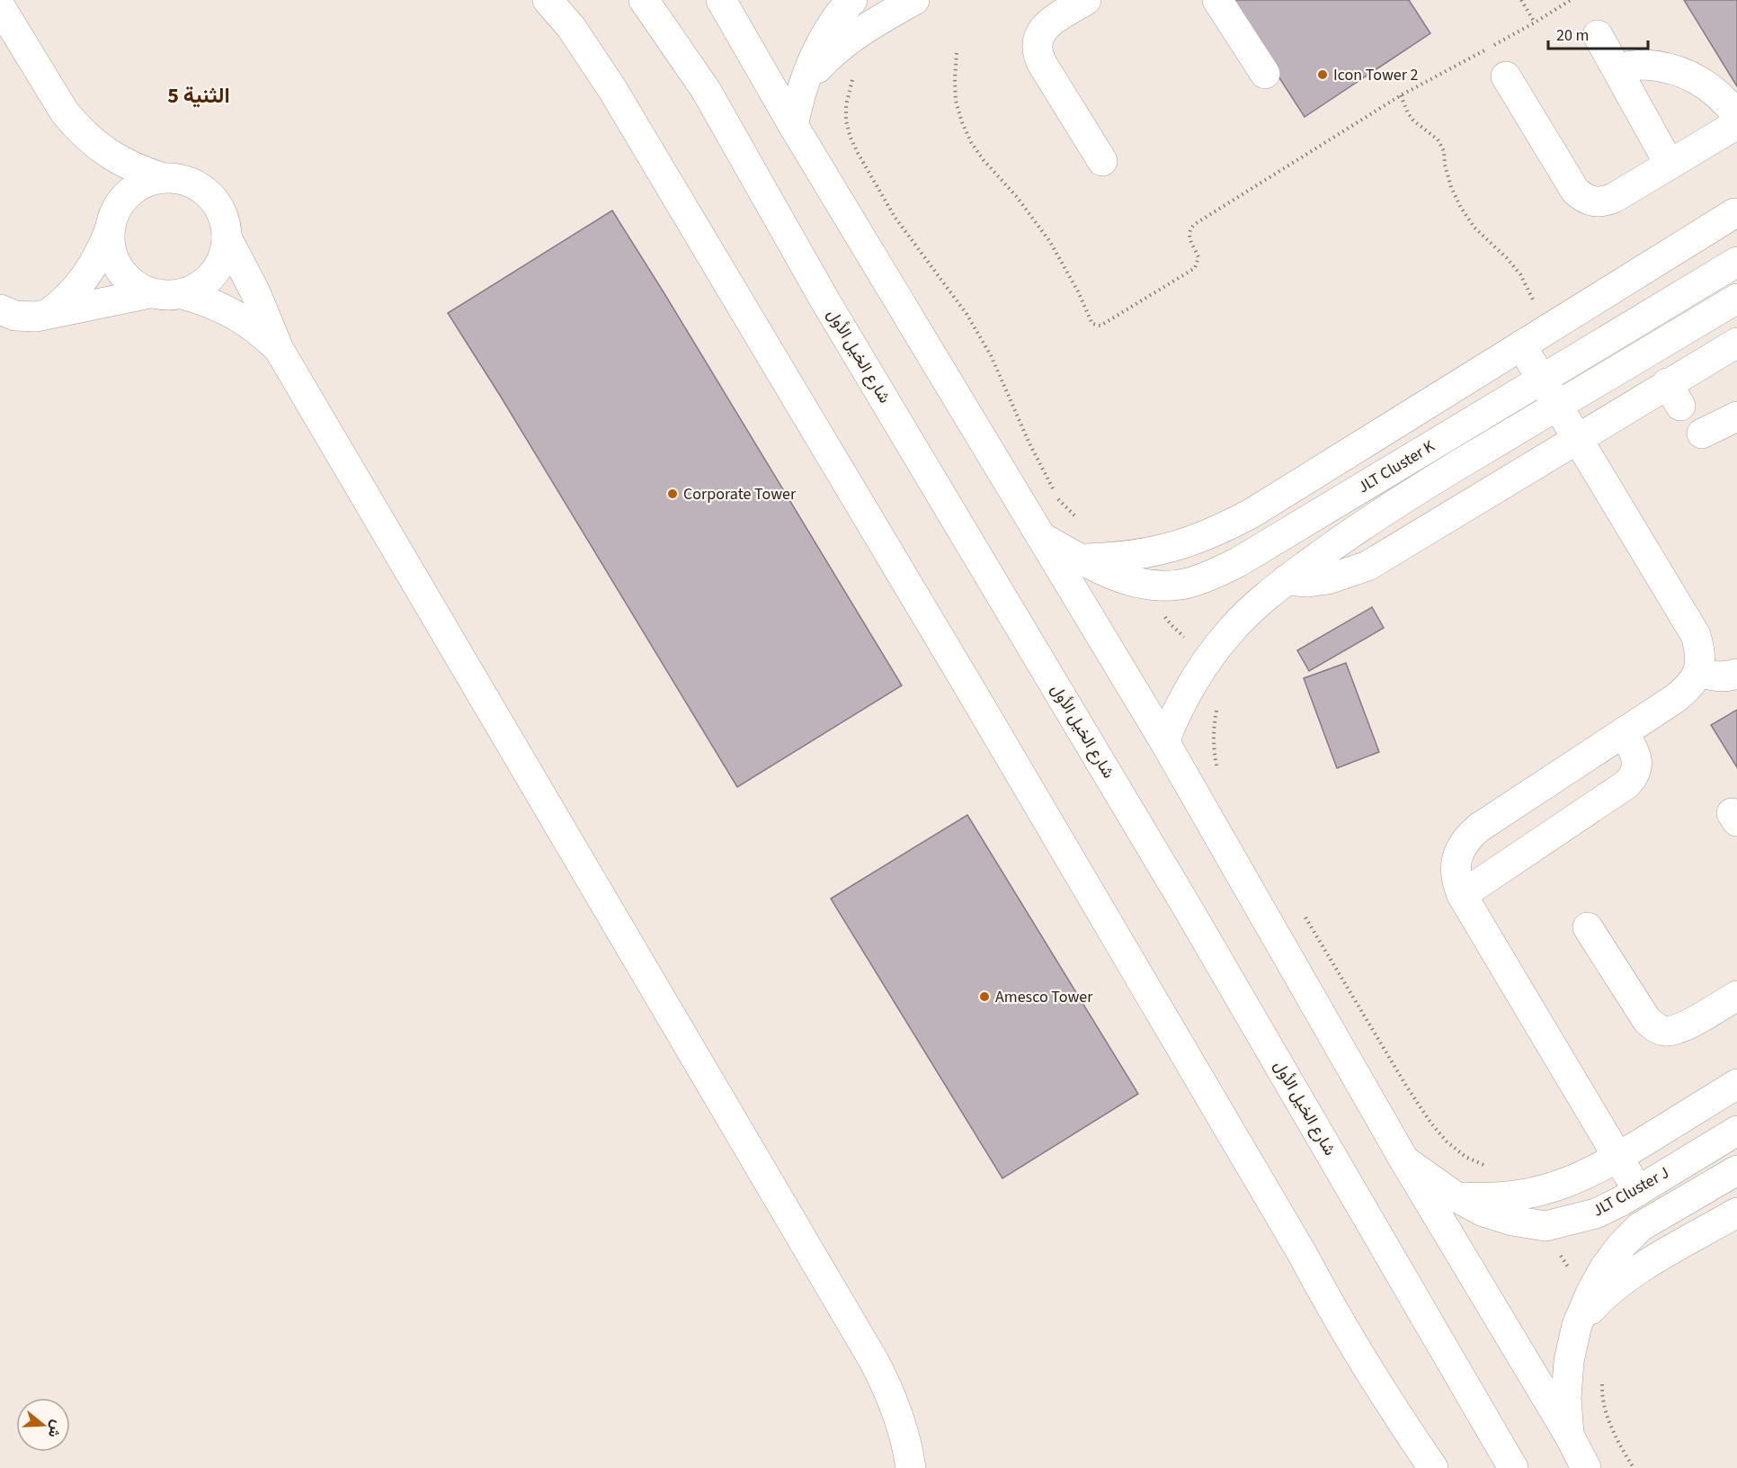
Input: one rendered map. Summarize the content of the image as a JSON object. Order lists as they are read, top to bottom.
{
  "streets": {
    "main road": ["شارع الخيل الأول", "JLT Cluster K", "JLT Cluster J"]
  },
  "districts": ["الثنية 5"],
  "places": ["Icon Tower 2", "Corporate Tower", "Amesco Tower"],
  "scale_bar": "20 m",
  "north": "right"
}
